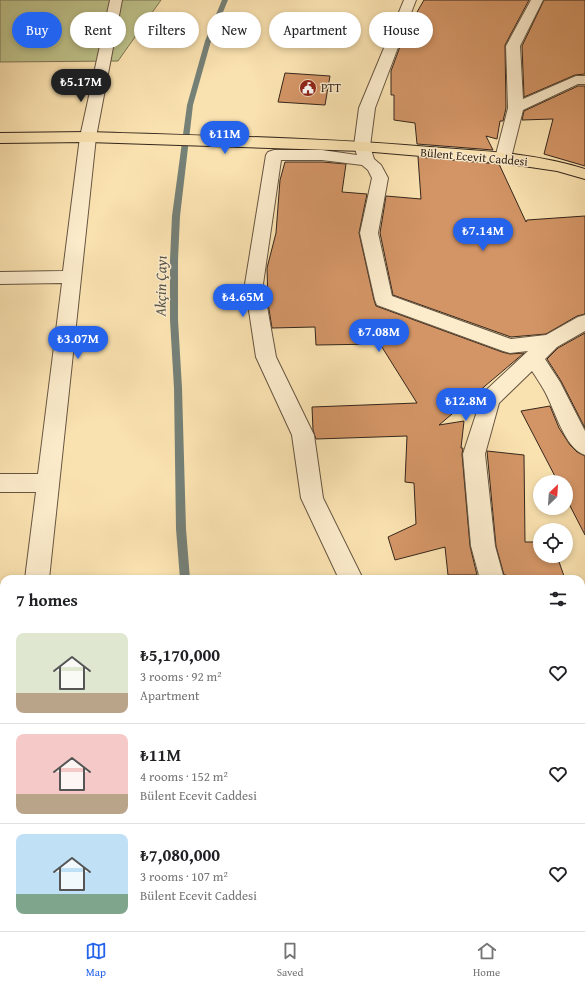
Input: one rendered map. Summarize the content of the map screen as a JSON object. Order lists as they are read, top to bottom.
{
  "streets": {
    "main road": ["Bülent Ecevit Caddesi"]
  },
  "water": ["Akçin Çayı"],
  "places": {
    "public building": ["PTT"]
  },
  "north": "top right",
  "page": {
    "chip": [
      "Buy",
      "Rent",
      "Filters",
      "New",
      "Apartment",
      "House"
    ],
    "price": [
      "₺5.17M",
      "₺11M",
      "₺7.14M",
      "₺4.65M",
      "₺7.08M",
      "₺3.07M",
      "₺12.8M"
    ],
    "heading": "7 homes",
    "list": [
      {
        "name": "₺5,170,000",
        "note": "3 rooms · 92 m² · Apartment"
      },
      {
        "name": "₺11M",
        "note": "4 rooms · 152 m² · Bülent Ecevit Caddesi"
      },
      {
        "name": "₺7,080,000",
        "note": "3 rooms · 107 m² · Bülent Ecevit Caddesi"
      }
    ],
    "tabs": ["Map", "Saved", "Home"]
  }
}
